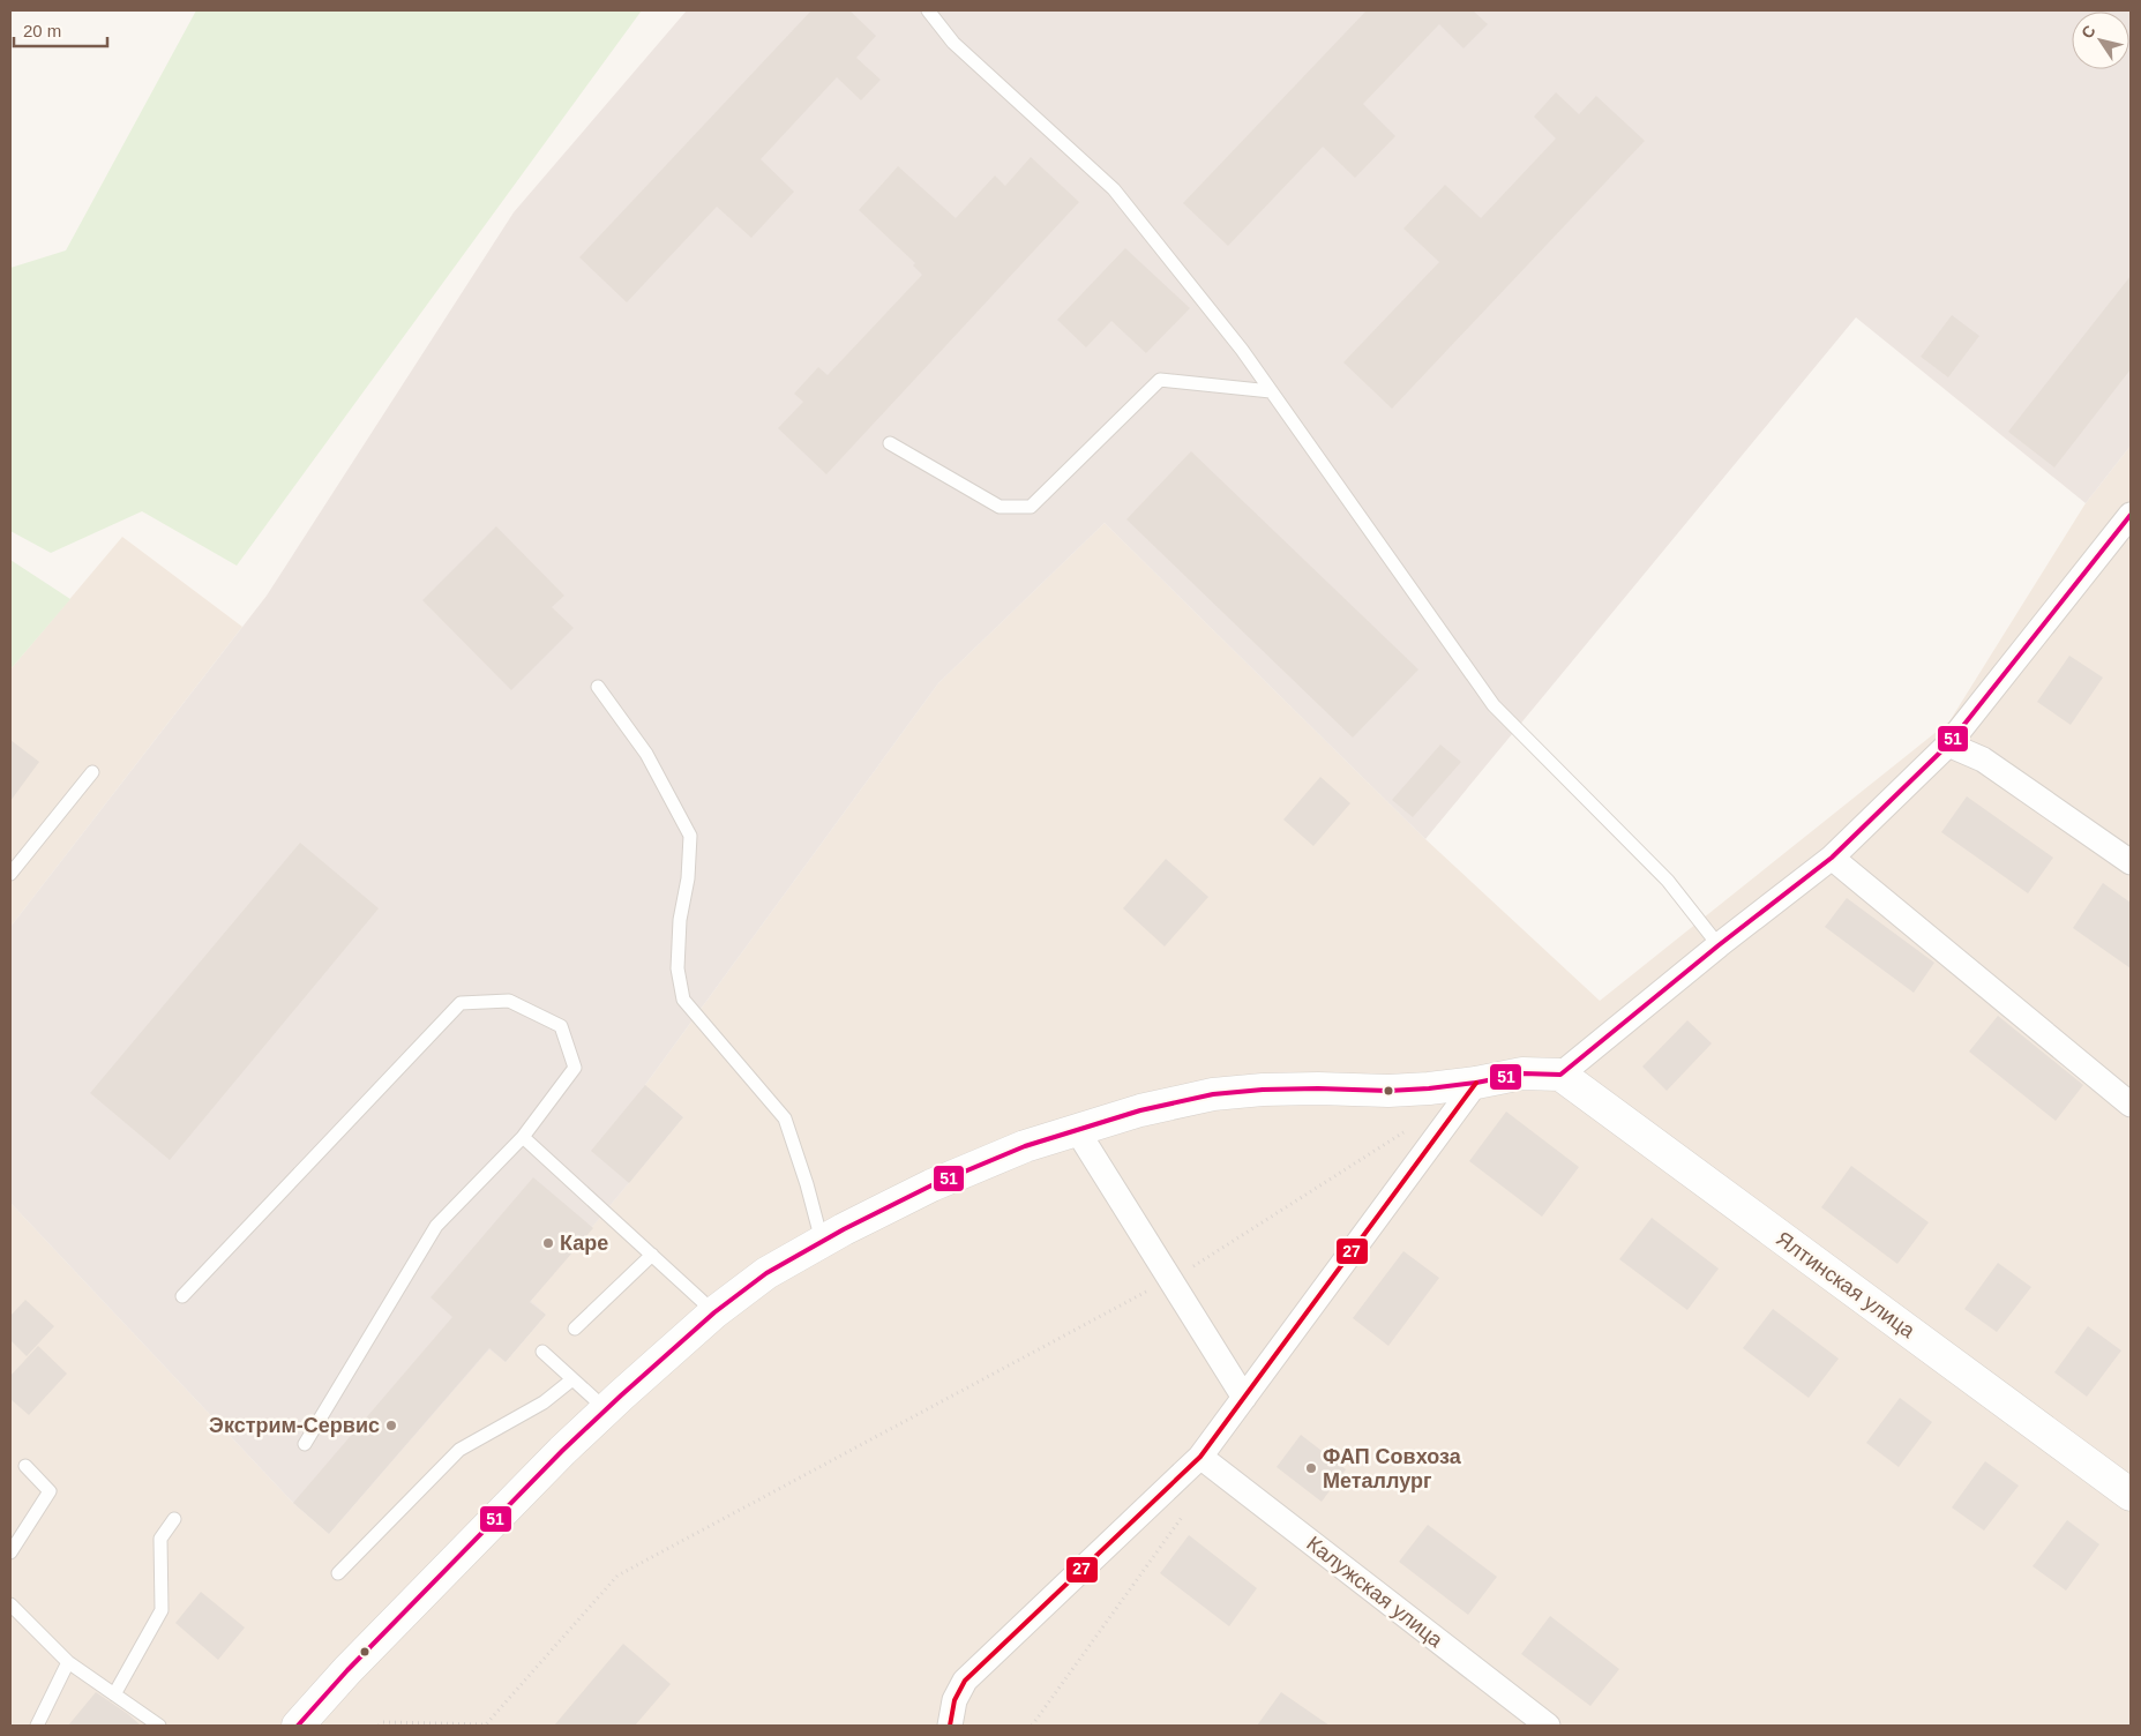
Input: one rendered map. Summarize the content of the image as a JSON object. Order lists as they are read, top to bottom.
{
  "streets": {
    "street": ["Ялтинская улица", "Калужская улица"]
  },
  "places": ["Каре", "Экстрим-Сервис", "ФАП Совхоза Металлург"],
  "lines": ["transit line 51", "transit line 27"],
  "scale_bar": "20 m",
  "north": "top left"
}
